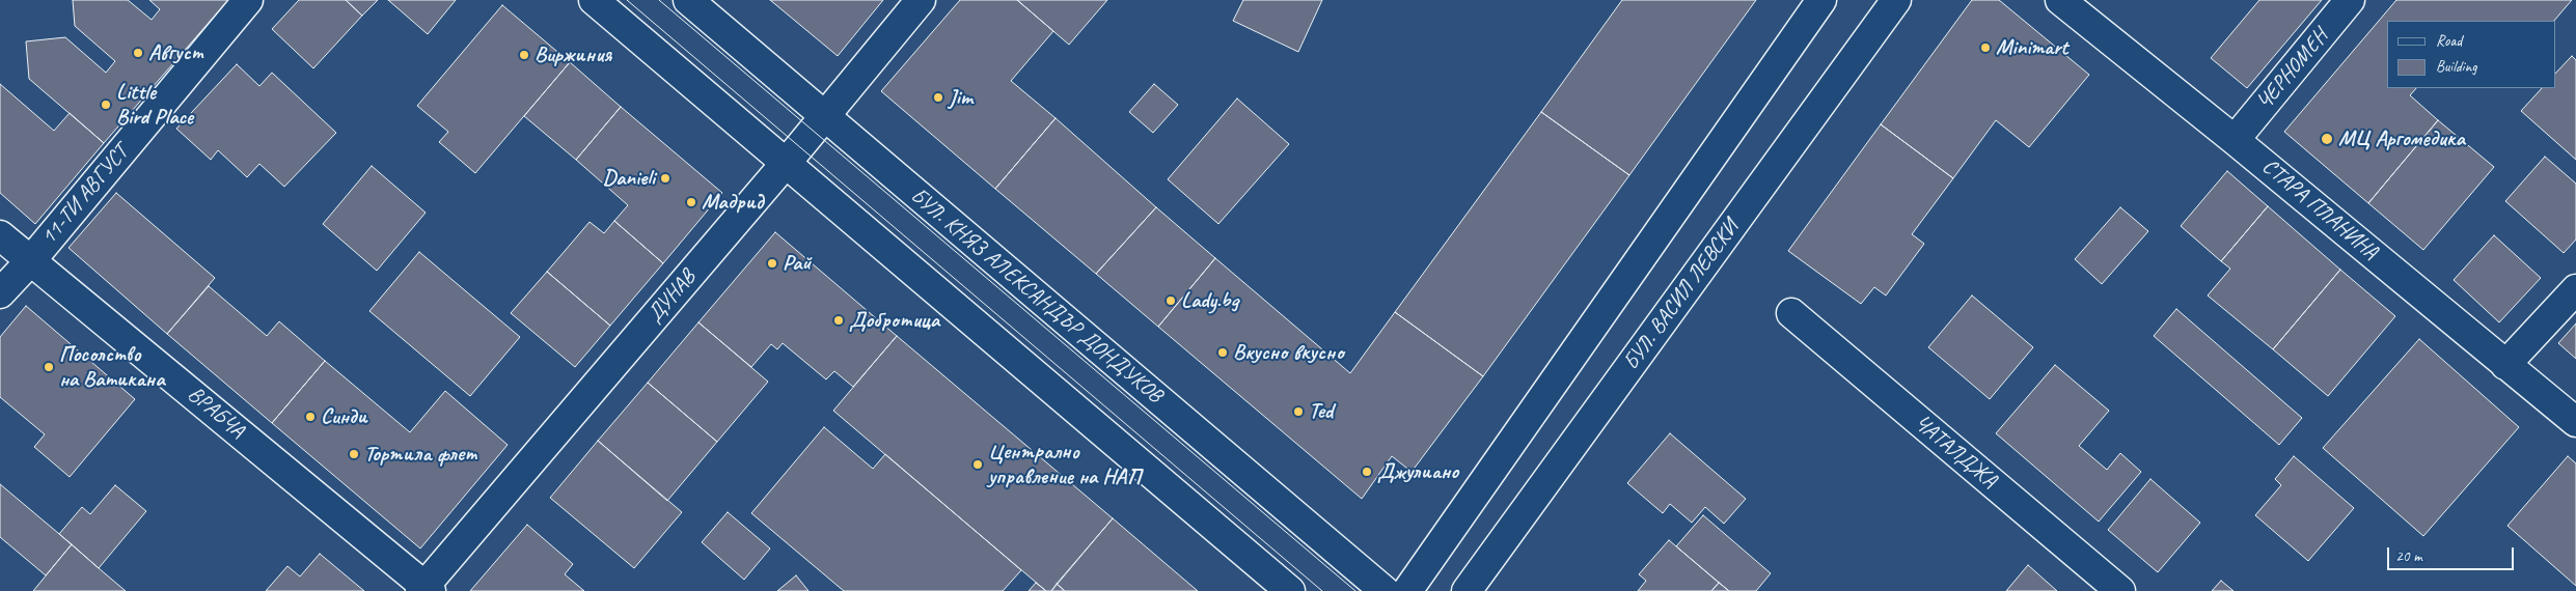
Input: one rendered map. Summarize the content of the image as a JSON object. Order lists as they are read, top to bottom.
{
  "streets": {
    "main road": [
      "ЧЕРНОМЕН",
      "11-ТИ АВГУСТ",
      "СТАРА ПЛАНИНА",
      "БУЛ. КНЯЗ АЛЕКСАНДЪР ДОНДУКОВ",
      "БУЛ. ВАСИЛ ЛЕВСКИ",
      "ДУНАВ",
      "ВРАБЧА",
      "ЧАТАЛДЖА"
    ]
  },
  "crossings": [
    ["ЧЕРНОМЕН", "СТАРА ПЛАНИНА"],
    ["11-ТИ АВГУСТ", "ВРАБЧА"],
    ["БУЛ. КНЯЗ АЛЕКСАНДЪР ДОНДУКОВ", "ДУНАВ"],
    ["ДУНАВ", "ВРАБЧА"]
  ],
  "places": [
    "Minimart",
    "Август",
    "Виржиния",
    "Jim",
    "Little Bird Place",
    "МЦ Аргомедика",
    "Danieli",
    "Мадрид",
    "Рай",
    "Lady.bg",
    "Добротица",
    "Вкусно вкусно",
    "Посолство на Ватикана",
    "Ted",
    "Синди",
    "Тортила флет",
    "Централно управление на НАП",
    "Джулиано"
  ],
  "legend": ["Road", "Building"],
  "scale_bar": "20 m"
}
